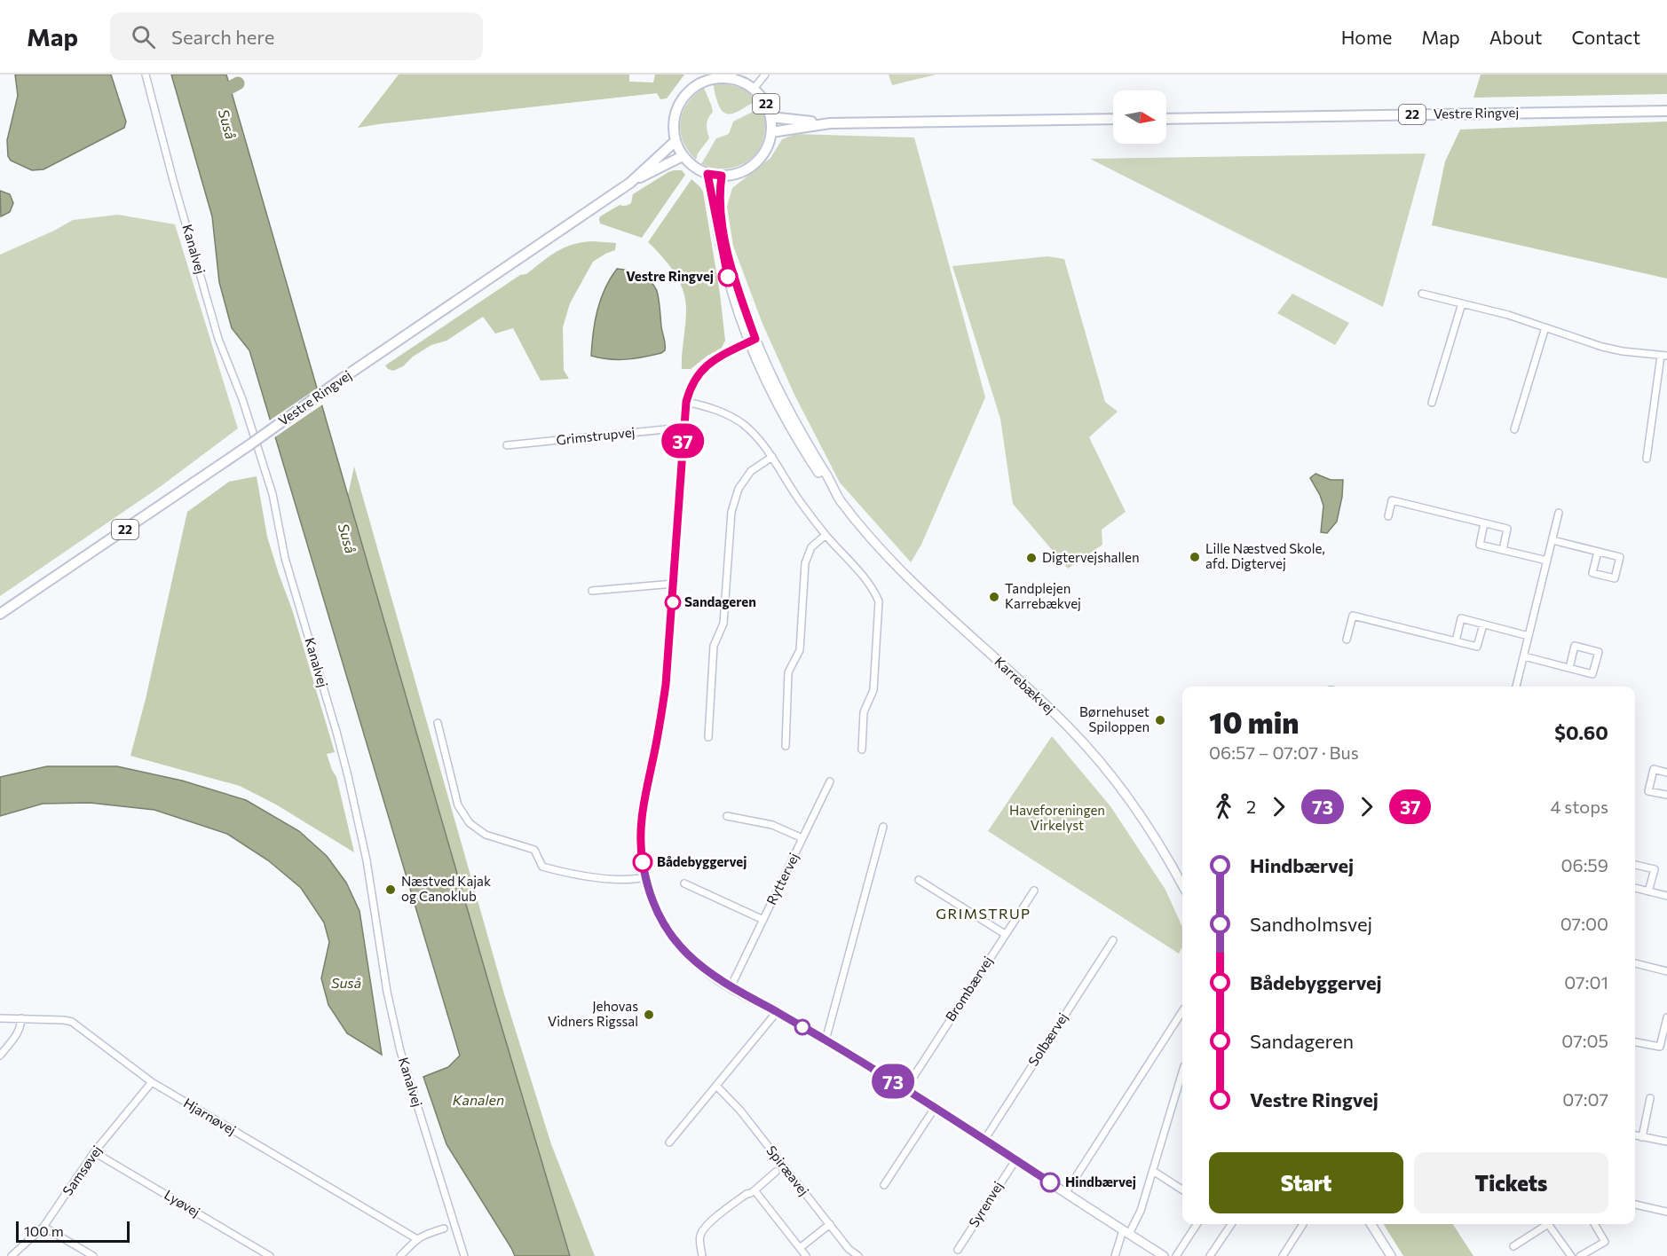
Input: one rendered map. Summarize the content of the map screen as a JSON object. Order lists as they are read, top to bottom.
{
  "streets": {
    "main road": ["22", "Vestre Ringvej"],
    "street": [
      "Kanalvej",
      "Grimstrupvej",
      "Karrebækvej",
      "Ryttervej",
      "Brombærvej",
      "Solbærvej",
      "Hjarnøvej",
      "Samsøvej",
      "Spiræavej",
      "Lyøvej",
      "Syrenvej"
    ]
  },
  "crossings": [
    ["22", "Vestre Ringvej"],
    ["22", "Karrebækvej"],
    ["Vestre Ringvej", "Karrebækvej"],
    ["Hjarnøvej", "Samsøvej"],
    ["Samsøvej", "Lyøvej"]
  ],
  "districts": ["GRIMSTRUP"],
  "water": ["Suså", "Kanalen"],
  "parks": ["Haveforeningen Virkelyst"],
  "places": [
    "Vestre Ringvej",
    "Lille Næstved Skole, afd. Digtervej",
    "Digtervejshallen",
    "Tandplejen Karrebækvej",
    "Sandageren",
    "Børnehuset Spiloppen",
    "Bådebyggervej",
    "Næstved Kajak og Canoklub",
    "Jehovas Vidners Rigssal",
    "Hindbærvej"
  ],
  "lines": ["bus line 37", "bus line 73"],
  "scale_bar": "100 m",
  "north": "right",
  "page": {
    "header": "Map",
    "search": "Search here",
    "nav": [
      "Home",
      "Map",
      "About",
      "Contact"
    ],
    "on_map": ["73", "37"],
    "heading": ["10 min", "06:57 – 07:07 · Bus", "$0.60"],
    "legs": [
      "2",
      "73",
      "37",
      "4 stops"
    ],
    "list": [
      {
        "name": "Hindbærvej",
        "value": "06:59"
      },
      {
        "name": "Sandholmsvej",
        "value": "07:00"
      },
      {
        "name": "Bådebyggervej",
        "value": "07:01"
      },
      {
        "name": "Sandageren",
        "value": "07:05"
      },
      {
        "name": "Vestre Ringvej",
        "value": "07:07"
      }
    ],
    "buttons": ["Start", "Tickets"],
    "scale": "100 m"
  }
}
